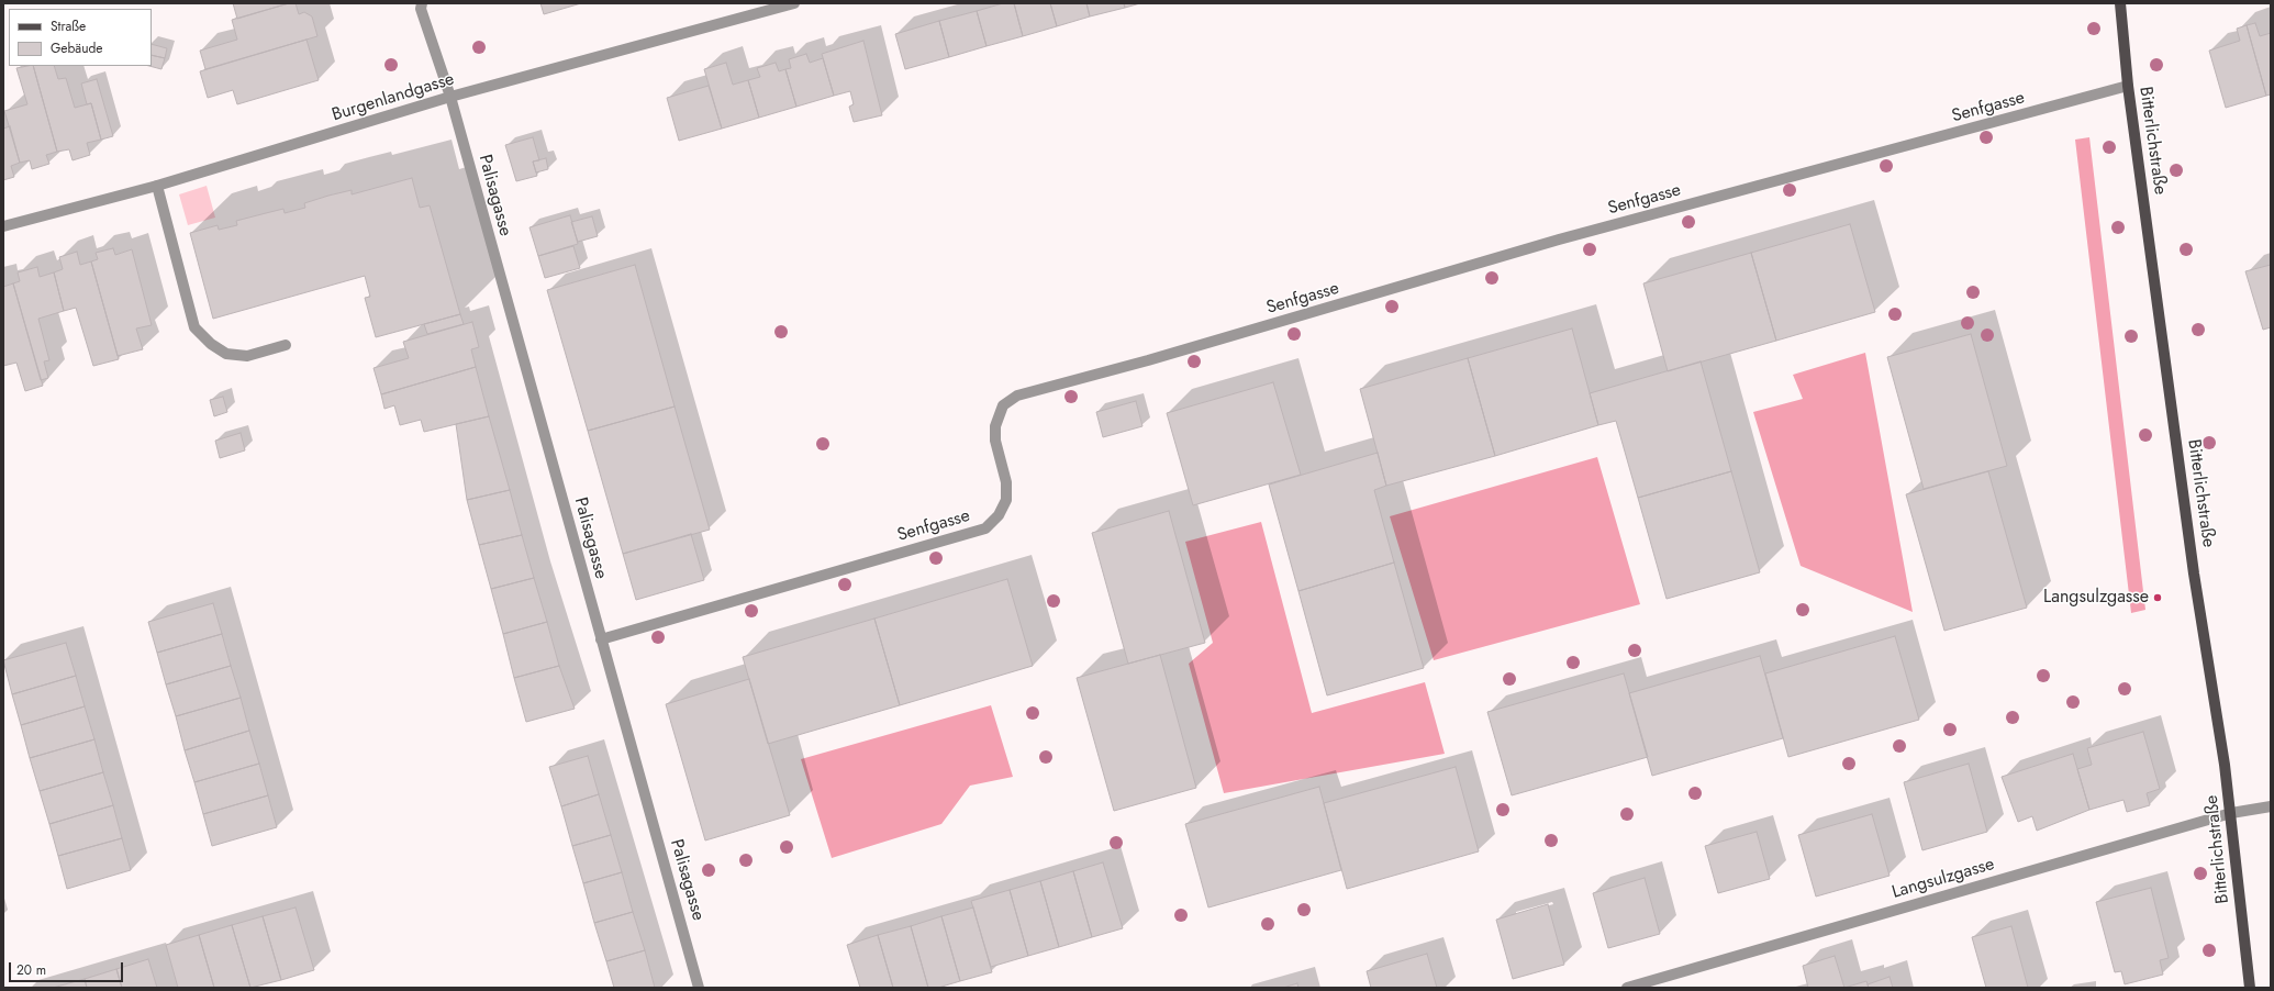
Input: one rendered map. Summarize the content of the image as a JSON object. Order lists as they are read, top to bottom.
{
  "streets": {
    "main road": ["Bitterlichstraße"],
    "street": [
      "Burgenlandgasse",
      "Senfgasse",
      "Palisagasse",
      "Langsulzgasse"
    ]
  },
  "crossings": [
    ["Burgenlandgasse", "Palisagasse"],
    ["Senfgasse", "Bitterlichstraße"],
    ["Senfgasse", "Palisagasse"],
    ["Bitterlichstraße", "Langsulzgasse"]
  ],
  "places": ["Langsulzgasse"],
  "legend": ["Straße", "Gebäude"],
  "scale_bar": "20 m"
}
